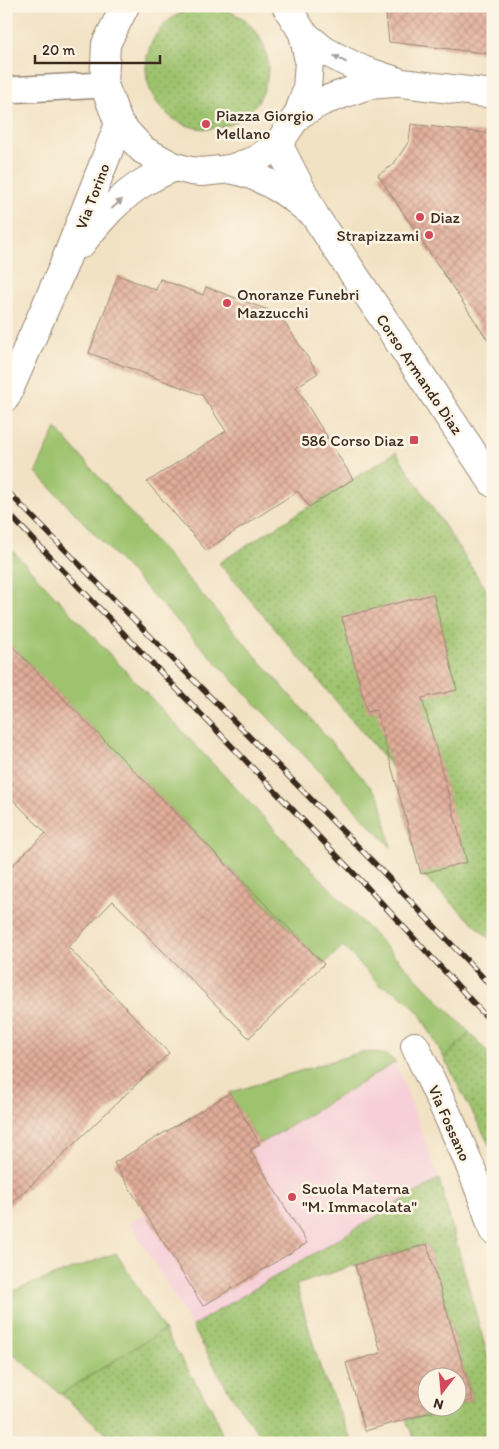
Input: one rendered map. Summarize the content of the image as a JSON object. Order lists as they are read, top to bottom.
{
  "streets": {
    "main road": ["Via Torino", "Corso Armando Diaz", "Via Fossano"]
  },
  "places": {
    "other": [
      "Piazza Giorgio Mellano",
      "Diaz",
      "Strapizzami",
      "Onoranze Funebri Mazzucchi",
      "Scuola Materna \"M. Immacolata\""
    ],
    "transit": ["586 Corso Diaz"]
  },
  "scale_bar": "20 m",
  "north": "bottom"
}
